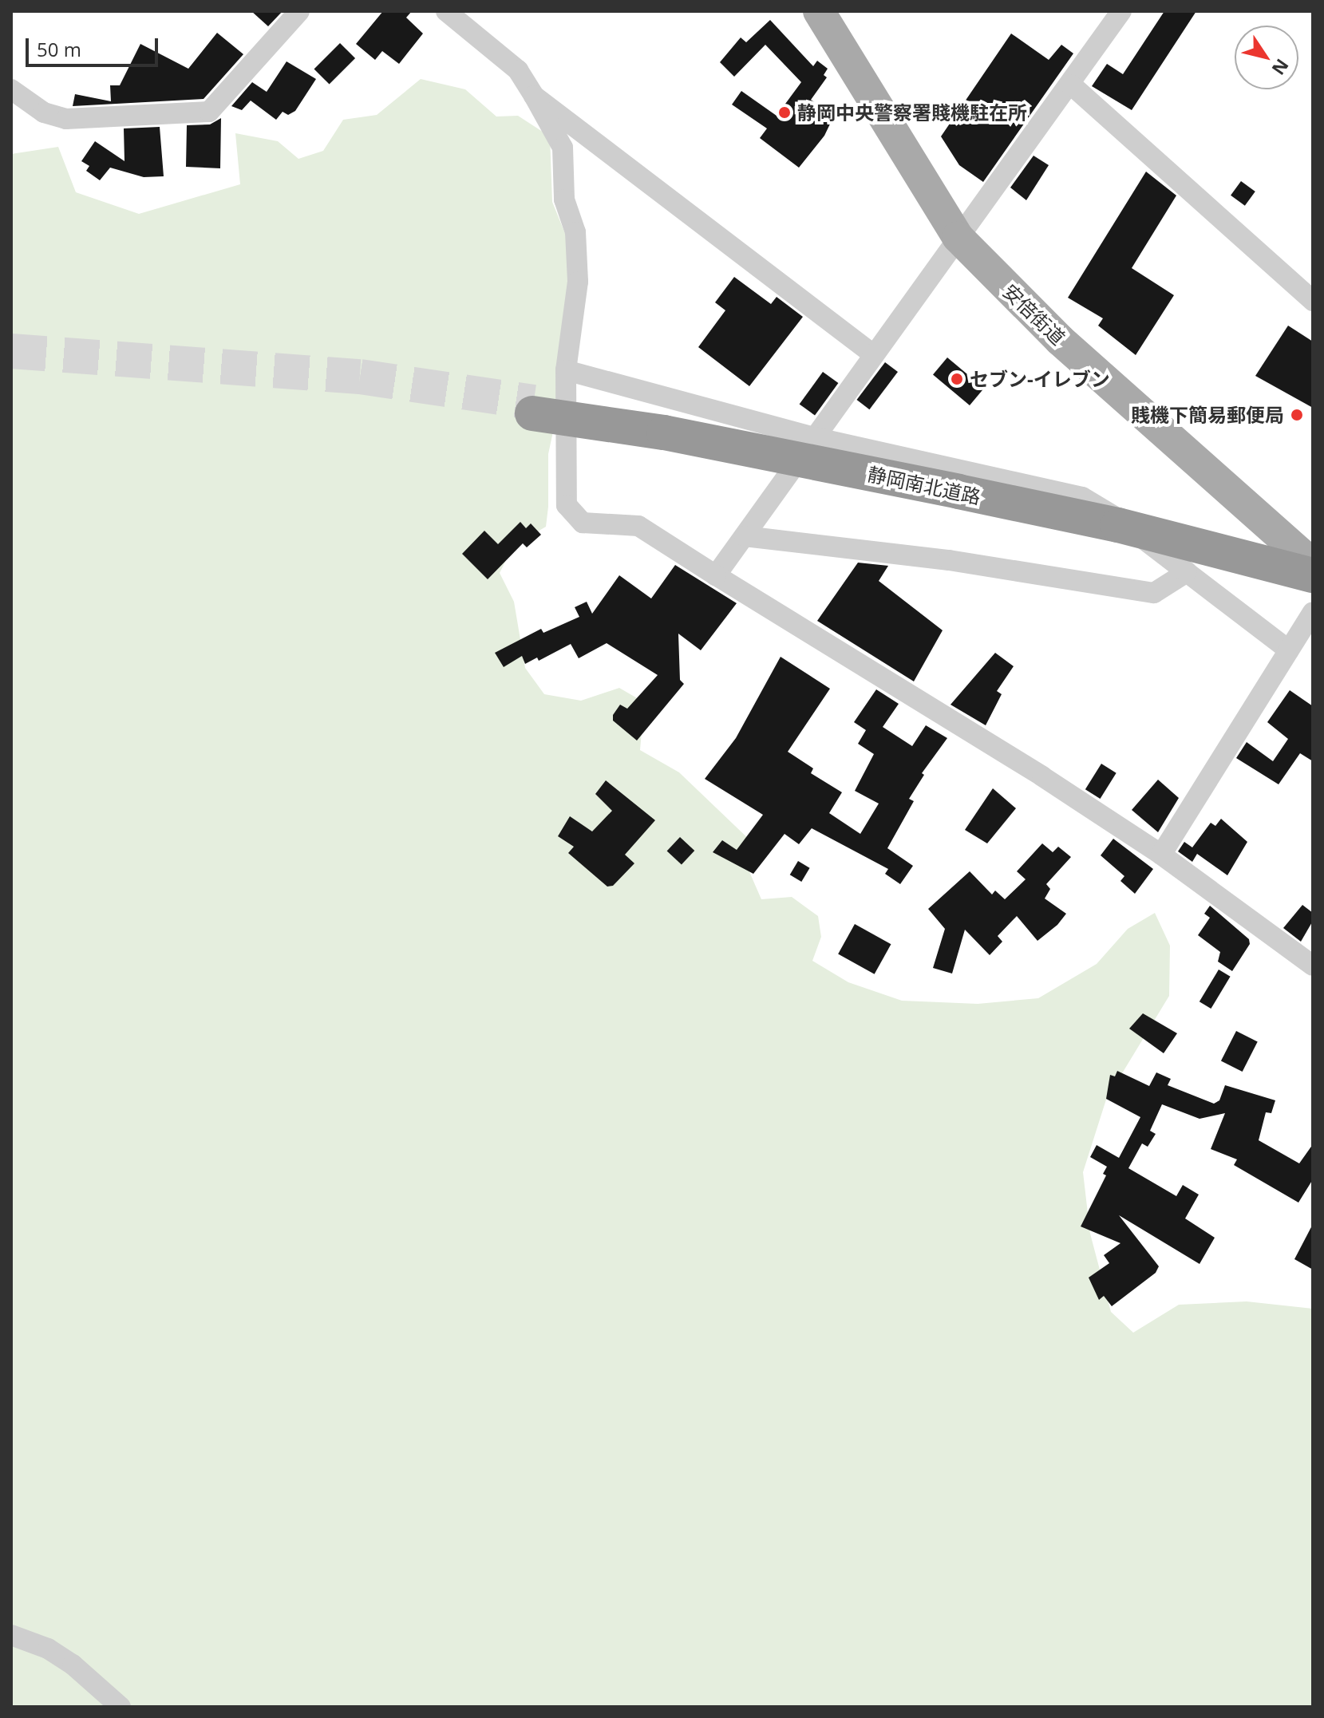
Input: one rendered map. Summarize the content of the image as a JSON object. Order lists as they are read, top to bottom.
{
  "streets": {
    "highway": ["静岡南北道路"],
    "main road": ["安倍街道"]
  },
  "crossings": [
    ["安倍街道", "静岡南北道路"]
  ],
  "places": ["静岡中央警察署賤機駐在所", "セブン-イレブン", "賎機下簡易郵便局"],
  "scale_bar": "50 m",
  "north": "bottom right"
}
